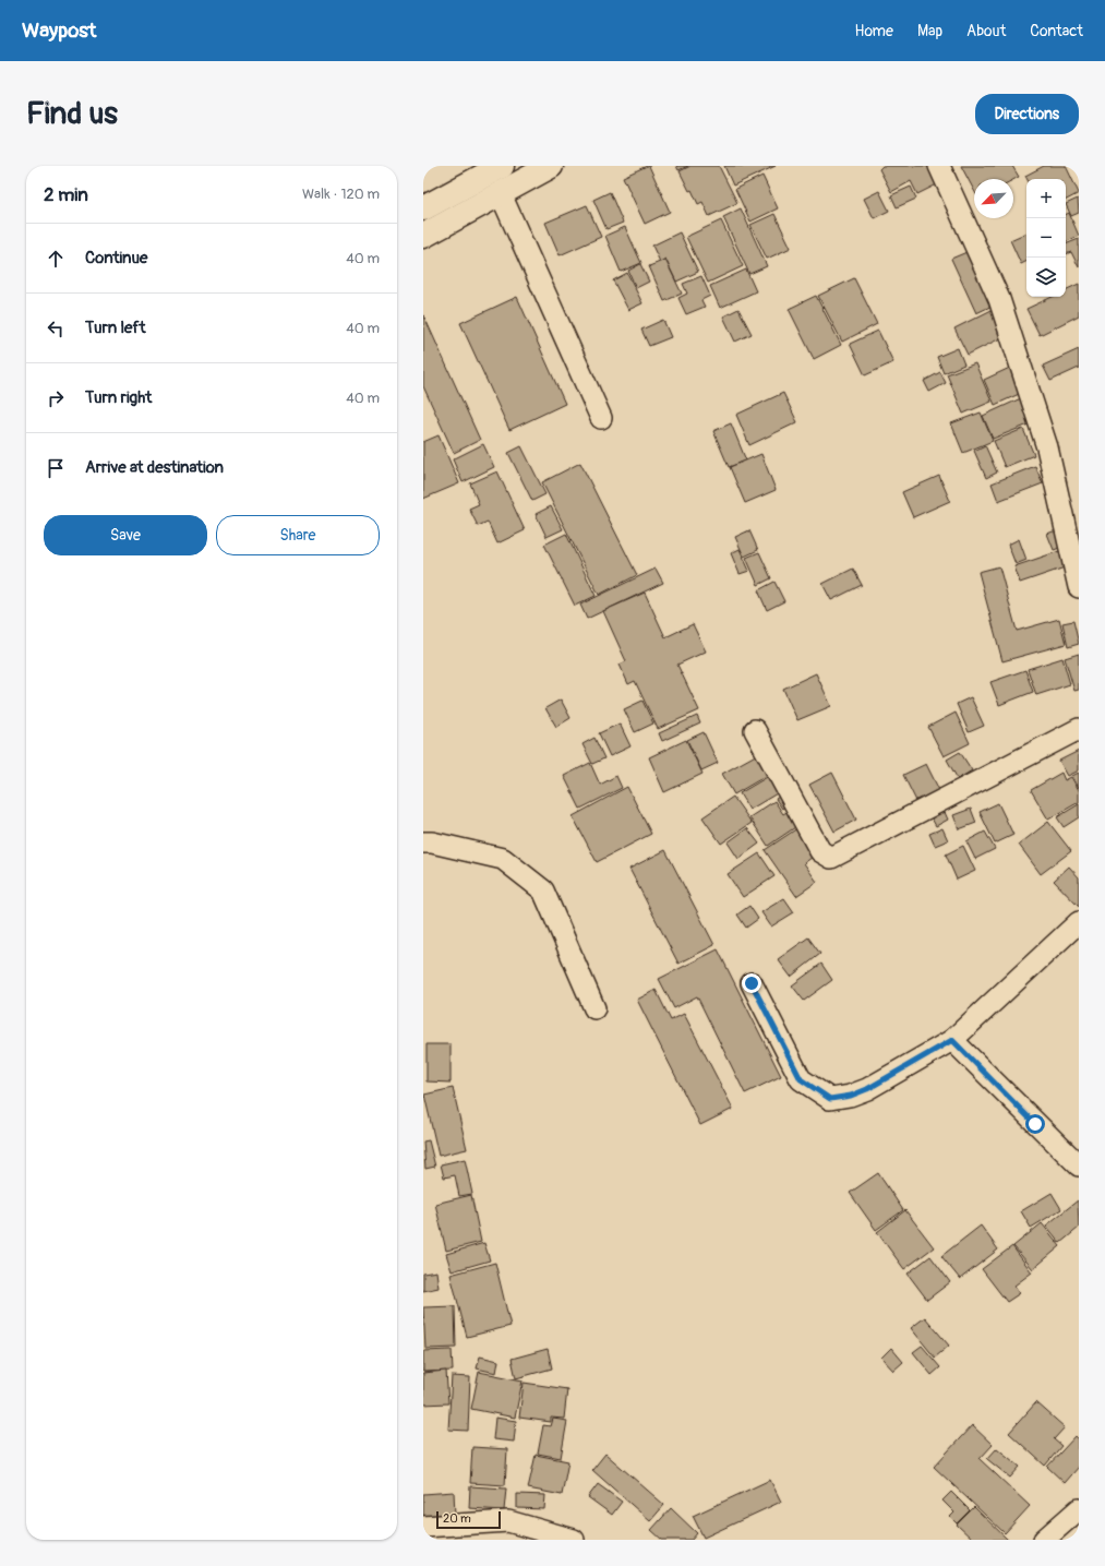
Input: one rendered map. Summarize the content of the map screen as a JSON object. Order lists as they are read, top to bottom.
{
  "scale_bar": "20 m",
  "north": "bottom left",
  "page": {
    "header": "Waypost",
    "nav": [
      "Home",
      "Map",
      "About",
      "Contact"
    ],
    "buttons": [
      "Directions",
      ["Save", "Share"]
    ],
    "title": "Find us",
    "heading": ["2 min", "Walk · 120 m"],
    "map_buttons": ["+", "−"],
    "list": [
      ["Continue", "40 m"],
      ["Turn left", "40 m"],
      ["Turn right", "40 m"],
      "Arrive at destination"
    ],
    "scale": "20 m"
  }
}
